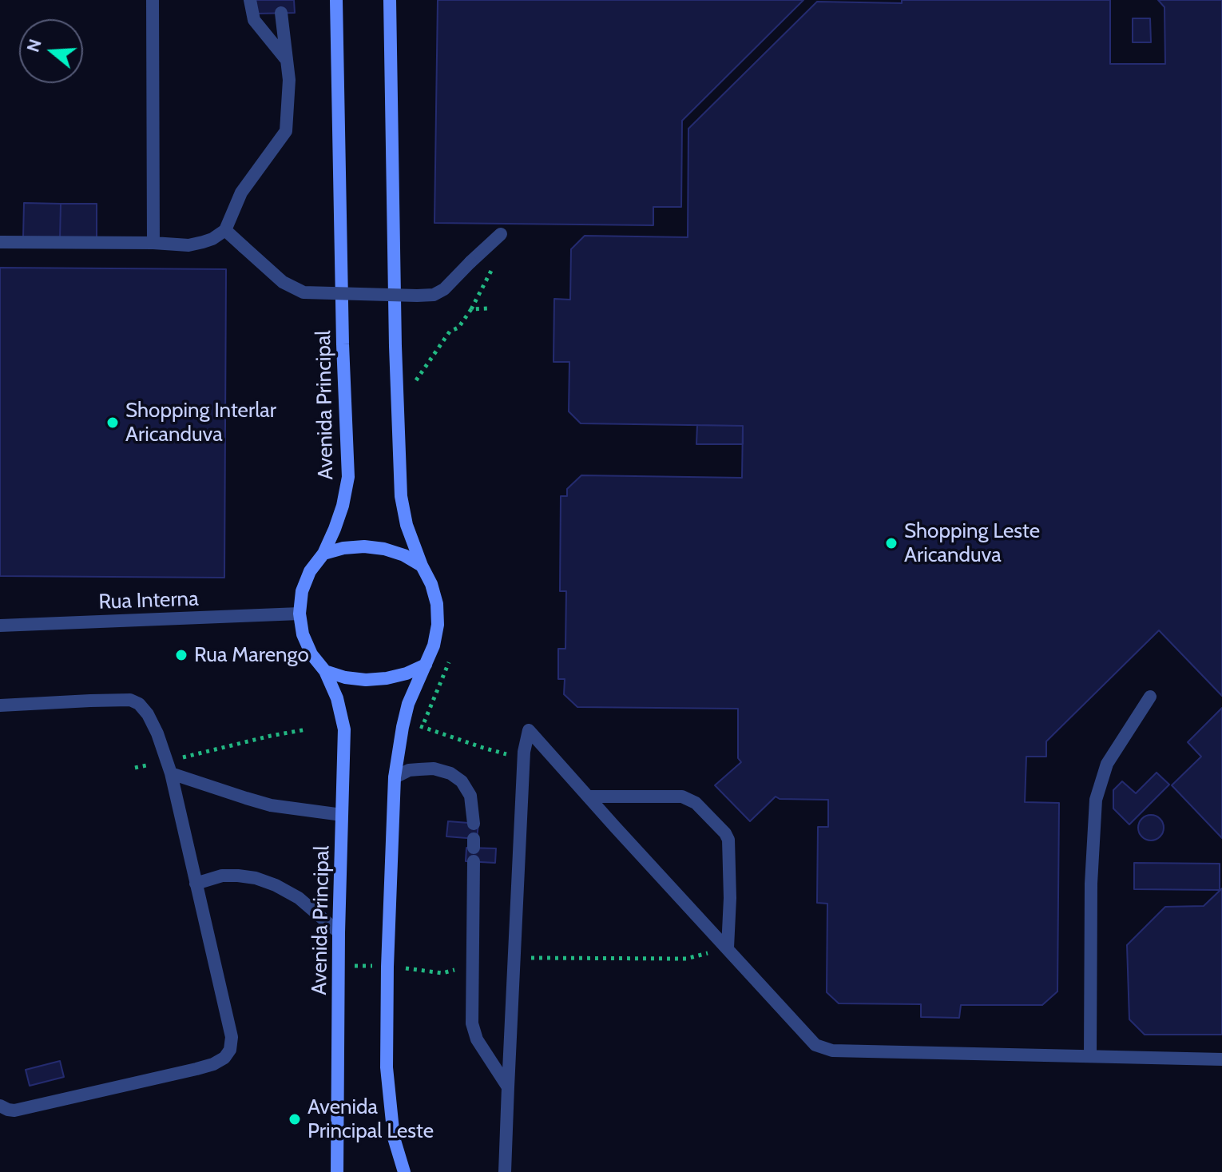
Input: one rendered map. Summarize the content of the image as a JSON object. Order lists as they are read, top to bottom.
{
  "streets": {
    "street": ["Avenida Principal"],
    "lane": ["Rua Interna"]
  },
  "crossings": [
    ["Avenida Principal", "Rua Interna"]
  ],
  "places": [
    "Shopping Interlar Aricanduva",
    "Shopping Leste Aricanduva",
    "Rua Marengo",
    "Avenida Principal Leste"
  ],
  "north": "left"
}
